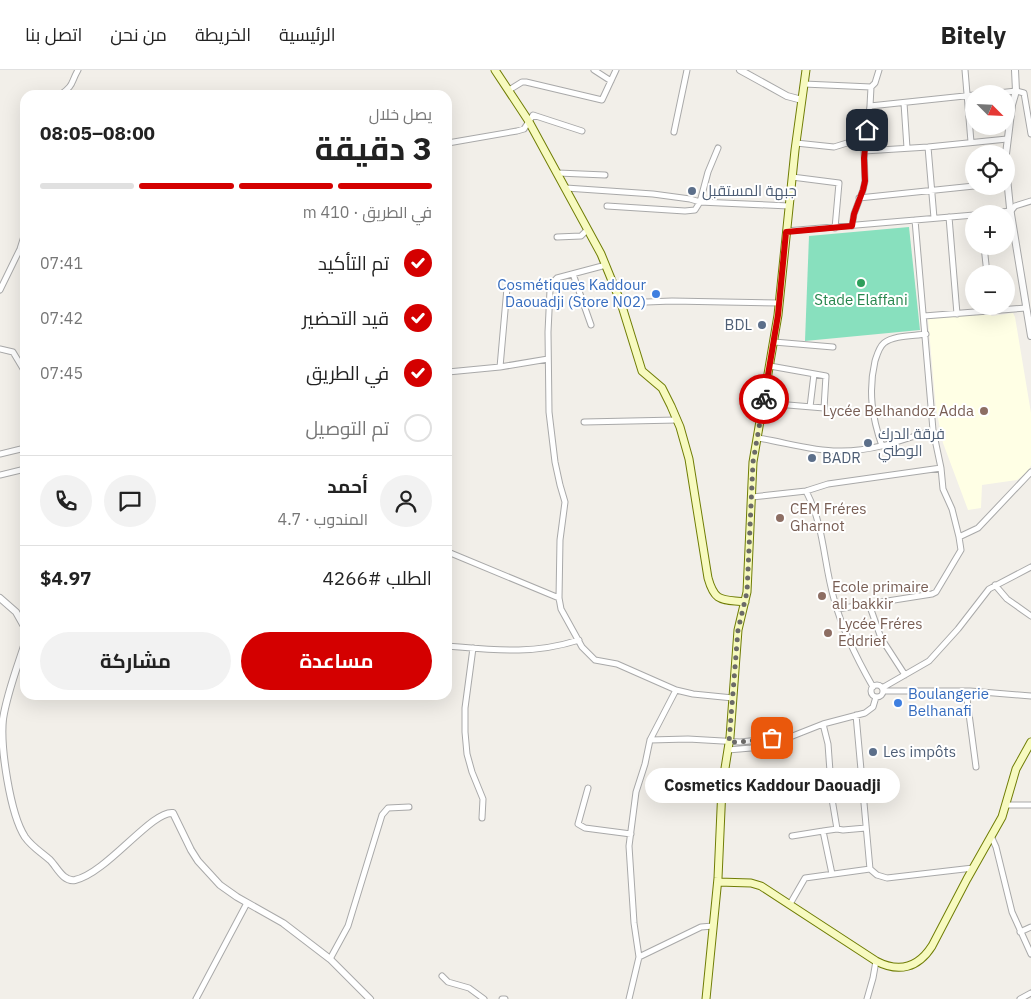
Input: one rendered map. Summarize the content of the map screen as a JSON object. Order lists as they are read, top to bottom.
{
  "places": [
    "جبهة المستقبل",
    "Stade Elaffani",
    "Cosmétiques Kaddour Daouadji (Store N02)",
    "BDL",
    "Lycée Belhandoz Adda",
    "فرقة الدرك الوطني",
    "BADR",
    "CEM Fréres Gharnot",
    "Ecole primaire ali bakkir",
    "Lycée Fréres Eddrief",
    "Boulangerie Belhanafi",
    "Cosmetics Kaddour Daouadji",
    "Les impôts"
  ],
  "north": "bottom right",
  "page": {
    "header": "Bitely",
    "nav": [
      "الرئيسية",
      "الخريطة",
      "من نحن",
      "اتصل بنا"
    ],
    "map_buttons": ["+", "−"],
    "heading": ["3 دقيقة", "يصل خلال", "08:00–08:05"],
    "panel": [
      "أحمد",
      "المندوب · 4.7",
      "الطلب #4266",
      "$4.97"
    ],
    "bar": "في الطريق · 410 m",
    "list": [
      ["تم التأكيد", "07:41"],
      ["قيد التحضير", "07:42"],
      ["في الطريق", "07:45"],
      "تم التوصيل"
    ],
    "buttons": ["مساعدة", "مشاركة"],
    "bubble": "Cosmetics Kaddour Daouadji"
  }
}
